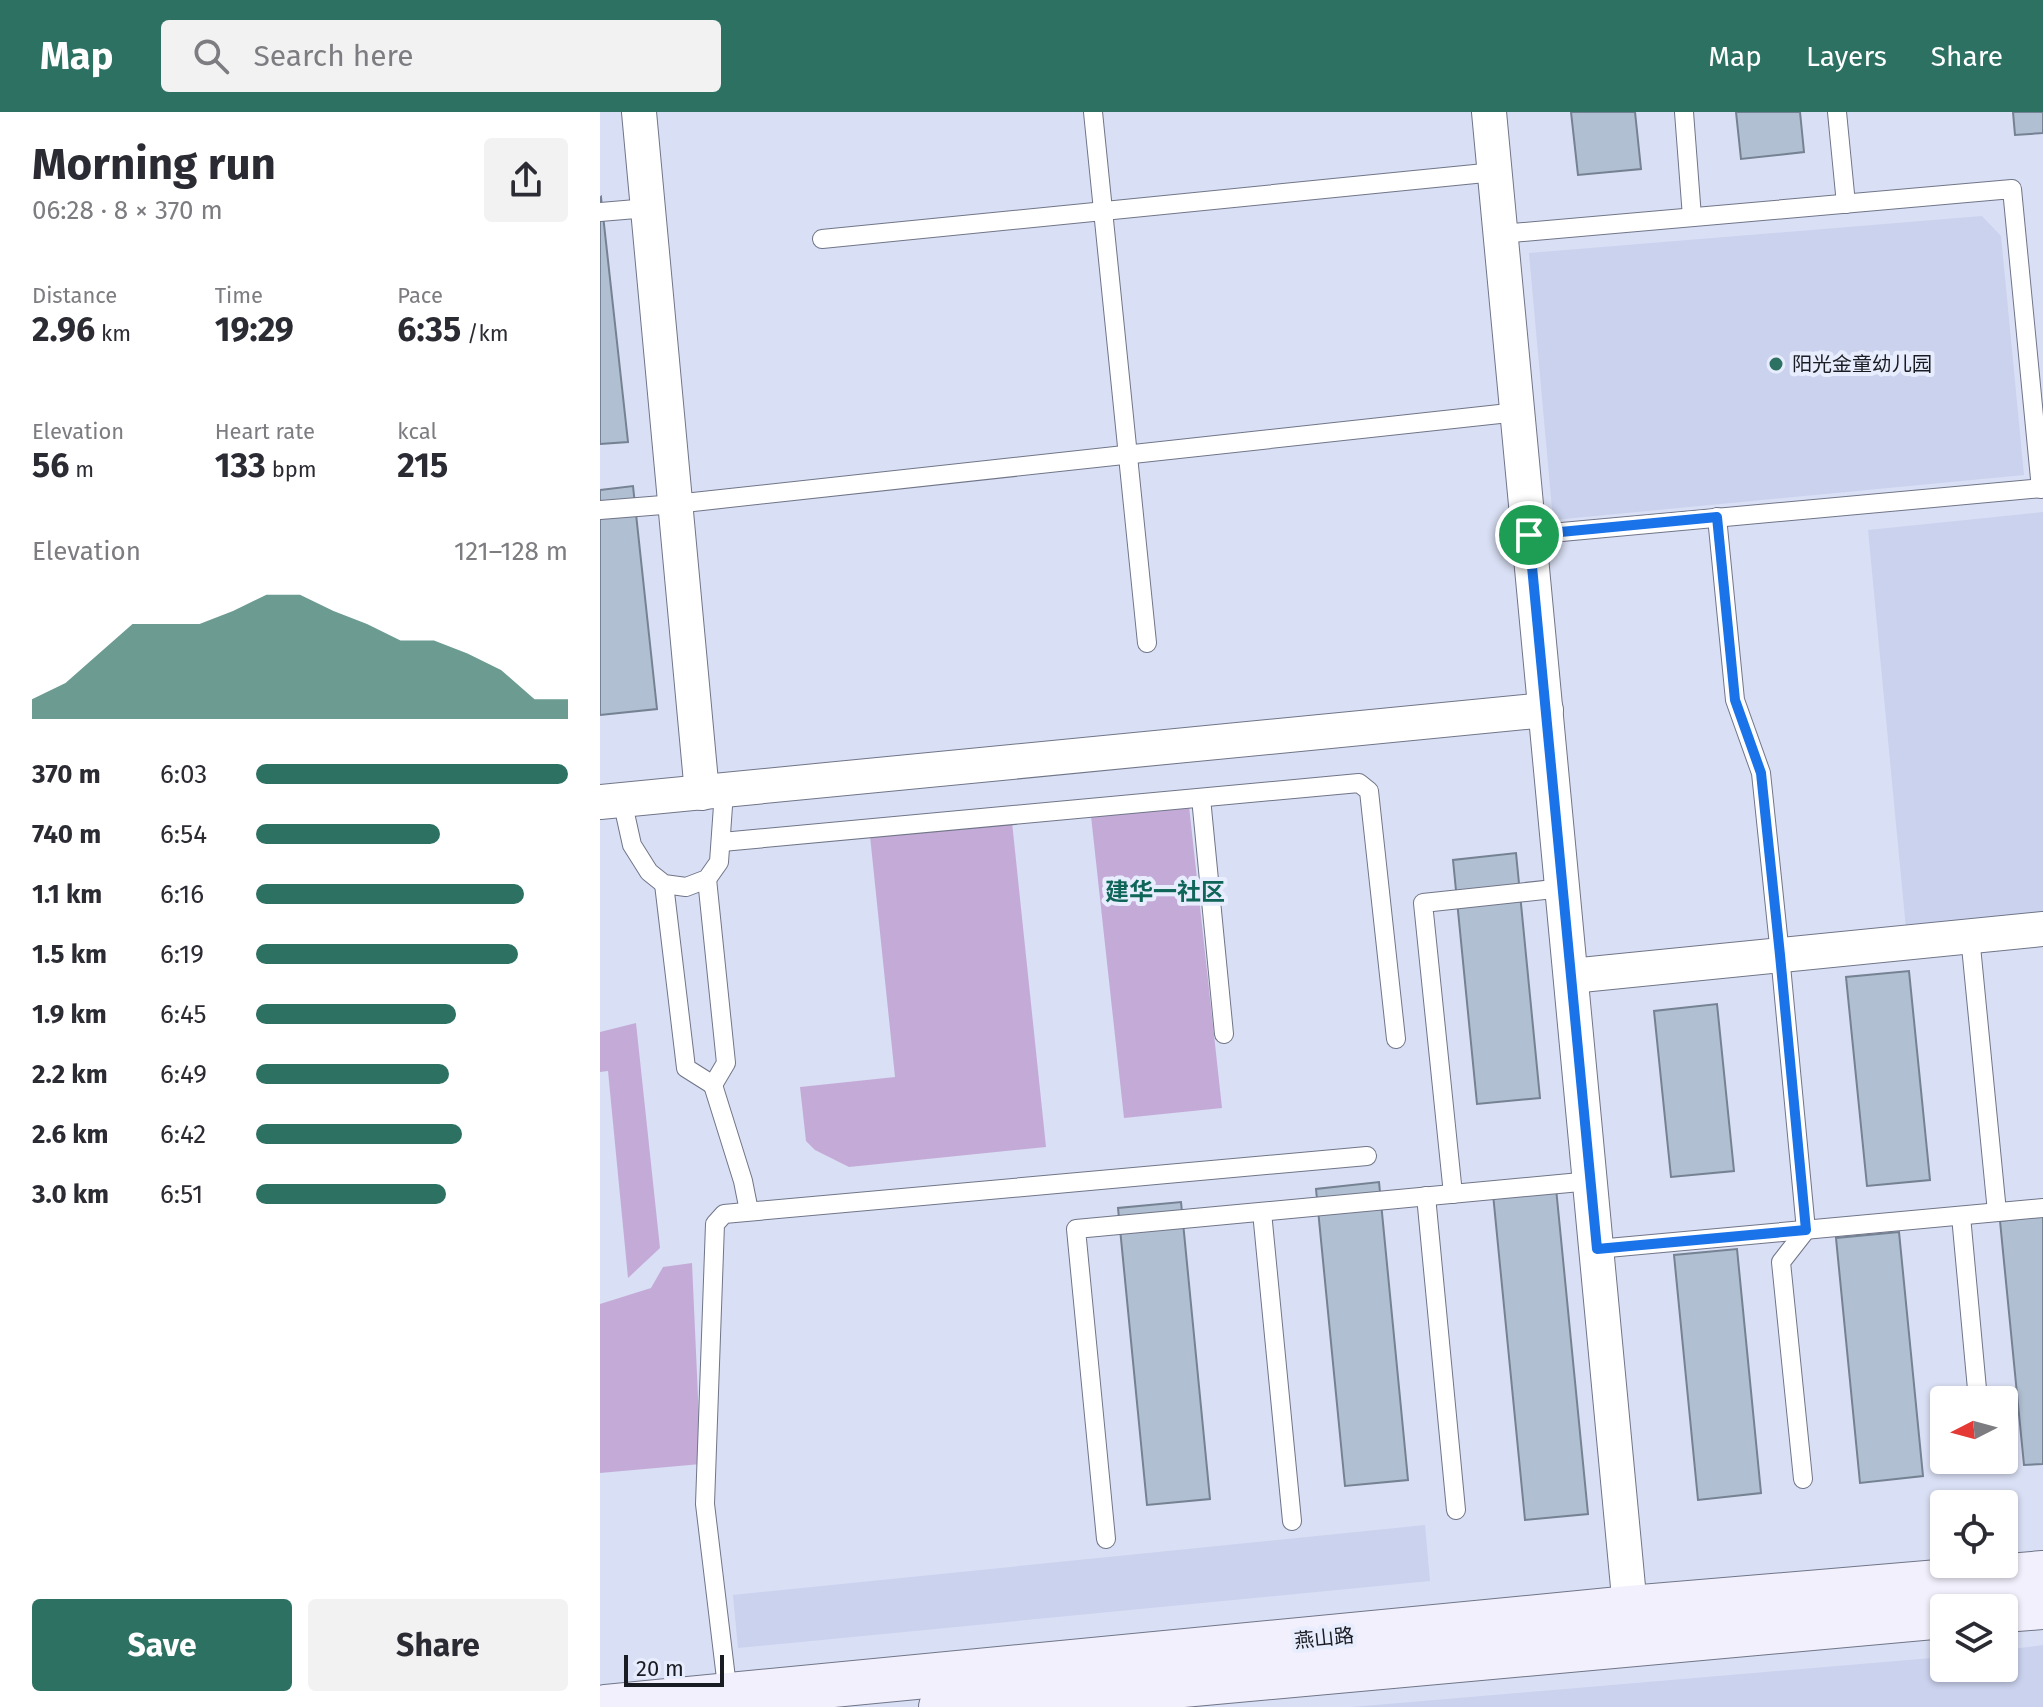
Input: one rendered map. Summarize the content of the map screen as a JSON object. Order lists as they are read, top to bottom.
{
  "streets": {
    "main road": ["燕山路"]
  },
  "districts": ["建华一社区"],
  "places": ["阳光金童幼儿园"],
  "scale_bar": "20 m",
  "north": "left",
  "page": {
    "header": "Map",
    "search": "Search here",
    "nav": ["Map", "Layers", "Share"],
    "heading": ["Morning run", "06:28 · 8 × 370 m"],
    "stats": [
      ["Distance", "2.96 km"],
      ["Time", "19:29"],
      ["Pace", "6:35 /km"],
      ["Elevation", "56 m"],
      ["Heart rate", "133 bpm"],
      ["kcal", "215"]
    ],
    "chart": ["Elevation", "121–128 m"],
    "list": [
      {
        "name": "370 m",
        "note": "6:03"
      },
      {
        "name": "740 m",
        "note": "6:54"
      },
      {
        "name": "1.1 km",
        "note": "6:16"
      },
      {
        "name": "1.5 km",
        "note": "6:19"
      },
      {
        "name": "1.9 km",
        "note": "6:45"
      },
      {
        "name": "2.2 km",
        "note": "6:49"
      },
      {
        "name": "2.6 km",
        "note": "6:42"
      },
      {
        "name": "3.0 km",
        "note": "6:51"
      }
    ],
    "buttons": ["Save", "Share"],
    "scale": "20 m"
  }
}
